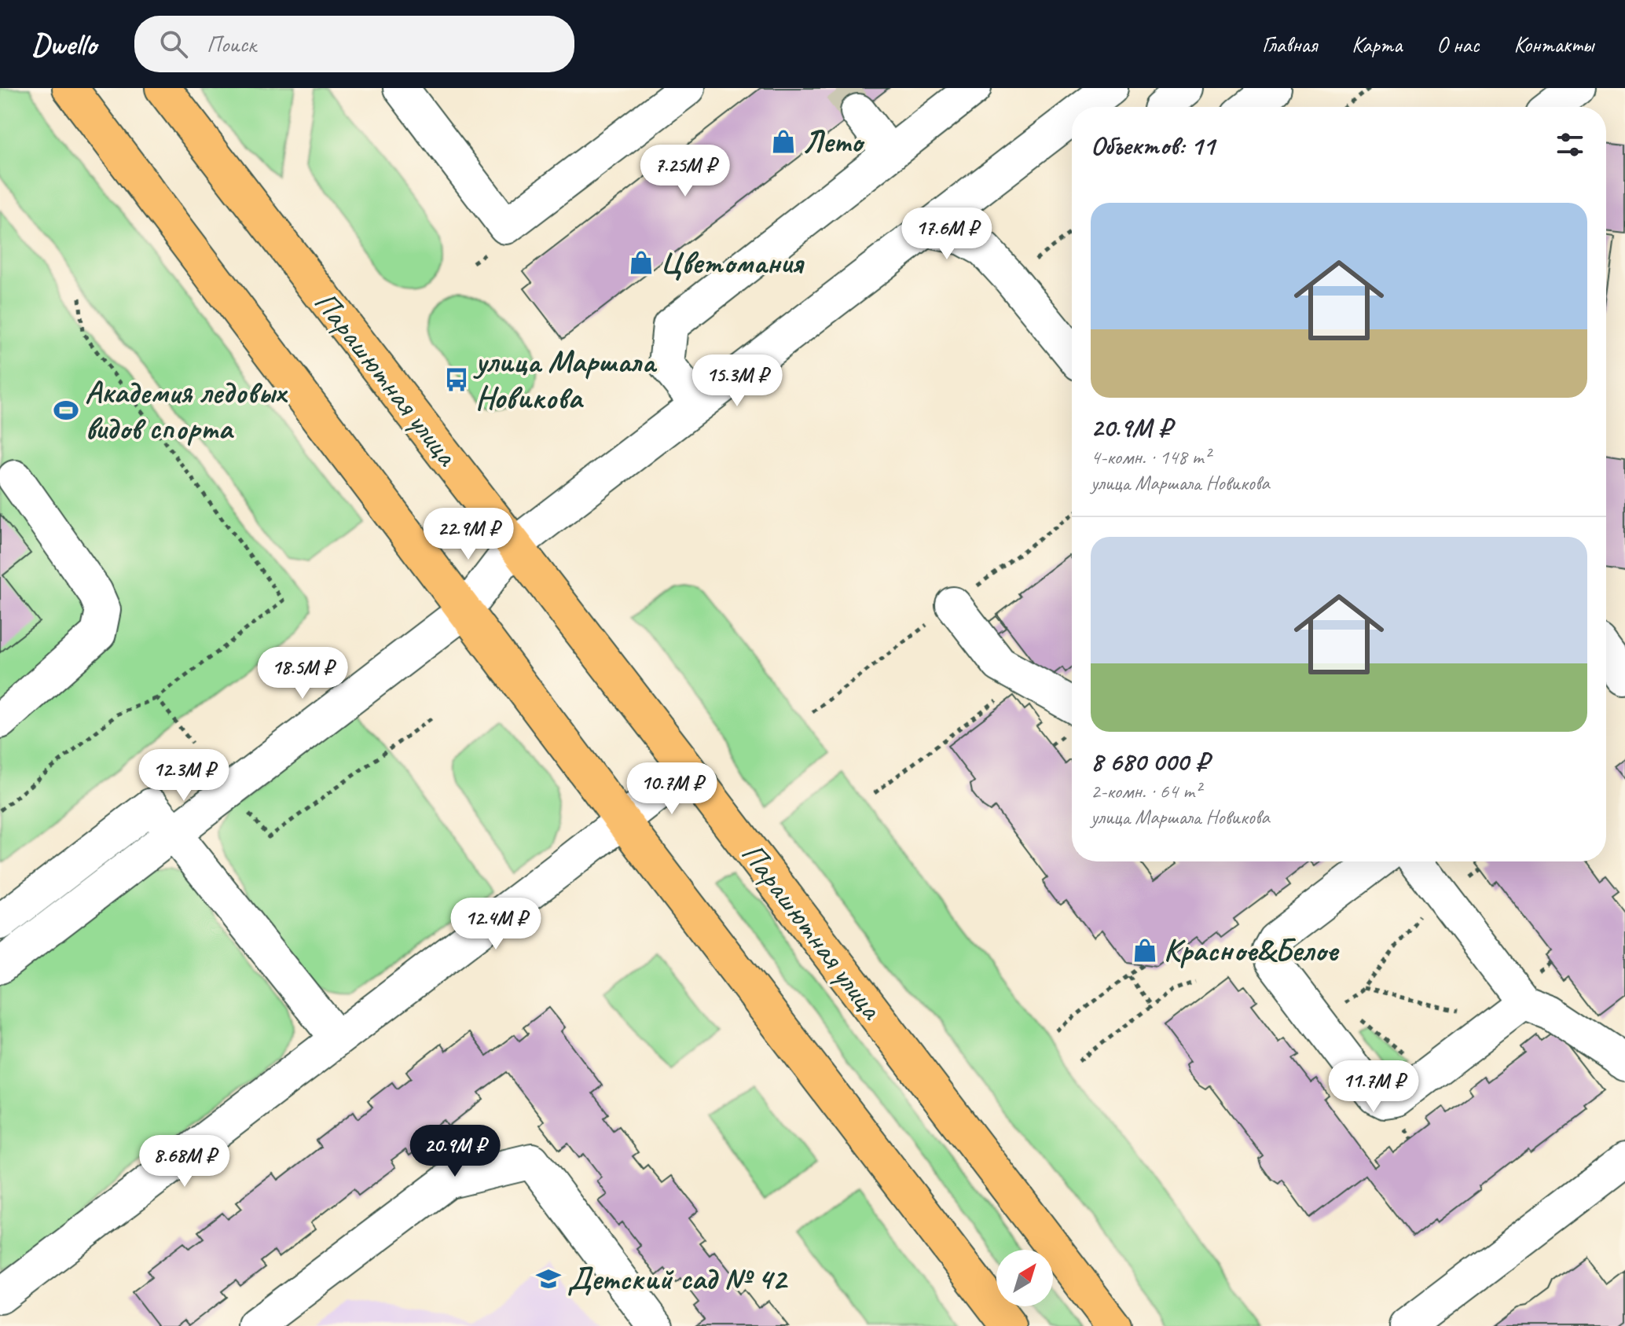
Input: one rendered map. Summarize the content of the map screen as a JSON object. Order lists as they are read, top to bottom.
{
  "streets": {
    "main road": ["Парашютная улица"]
  },
  "places": {
    "shop": ["Лето", "Цветомания", "Красное&Белое"],
    "bus stop": ["улица Маршала Новикова"],
    "sports": ["Академия ледовых видов спорта"],
    "school or university": ["Детский сад № 42"]
  },
  "north": "top right",
  "page": {
    "header": "Dwello",
    "search": "Поиск",
    "nav": [
      "Главная",
      "Карта",
      "О нас",
      "Контакты"
    ],
    "heading": "Объектов: 11",
    "price": [
      "7.25M ₽",
      "17.6M ₽",
      "15.3M ₽",
      "22.9M ₽",
      "18.5M ₽",
      "12.3M ₽",
      "10.7M ₽",
      "12.4M ₽",
      "11.7M ₽",
      "20.9M ₽",
      "8.68M ₽"
    ],
    "list": [
      {
        "name": "20.9M ₽",
        "note": "4-комн. · 148 m² · улица Маршала Новикова"
      },
      {
        "name": "8 680 000 ₽",
        "note": "2-комн. · 64 m² · улица Маршала Новикова"
      }
    ]
  }
}
